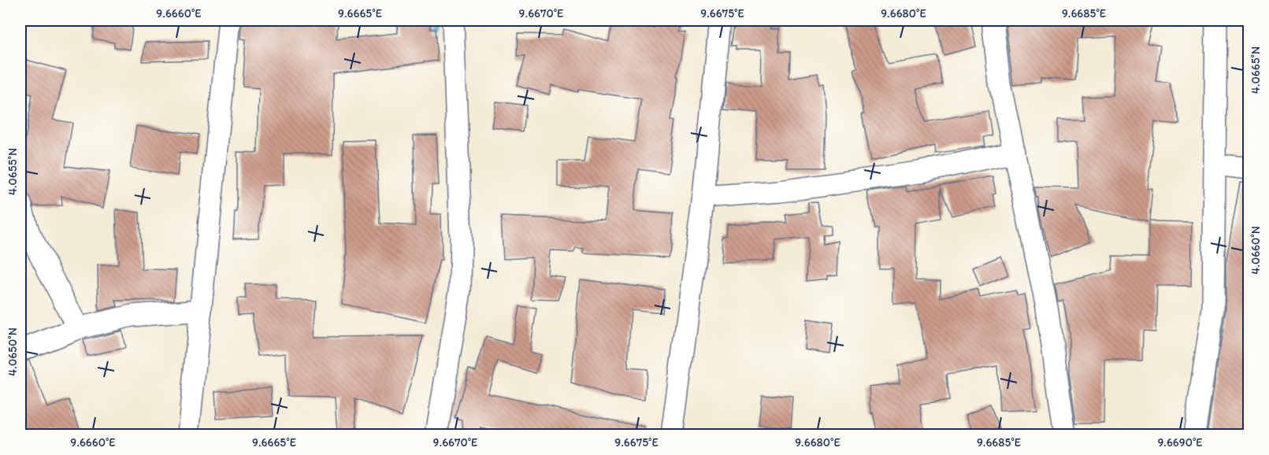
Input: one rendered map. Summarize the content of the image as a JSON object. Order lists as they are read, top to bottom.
{
  "coordinates": [
    "9.6660°E",
    "9.6665°E",
    "9.6670°E",
    "9.6675°E",
    "9.6680°E",
    "9.6685°E",
    "4.0665°N",
    "4.0655°N",
    "4.0660°N",
    "4.0650°N",
    "9.6690°E"
  ]
}
